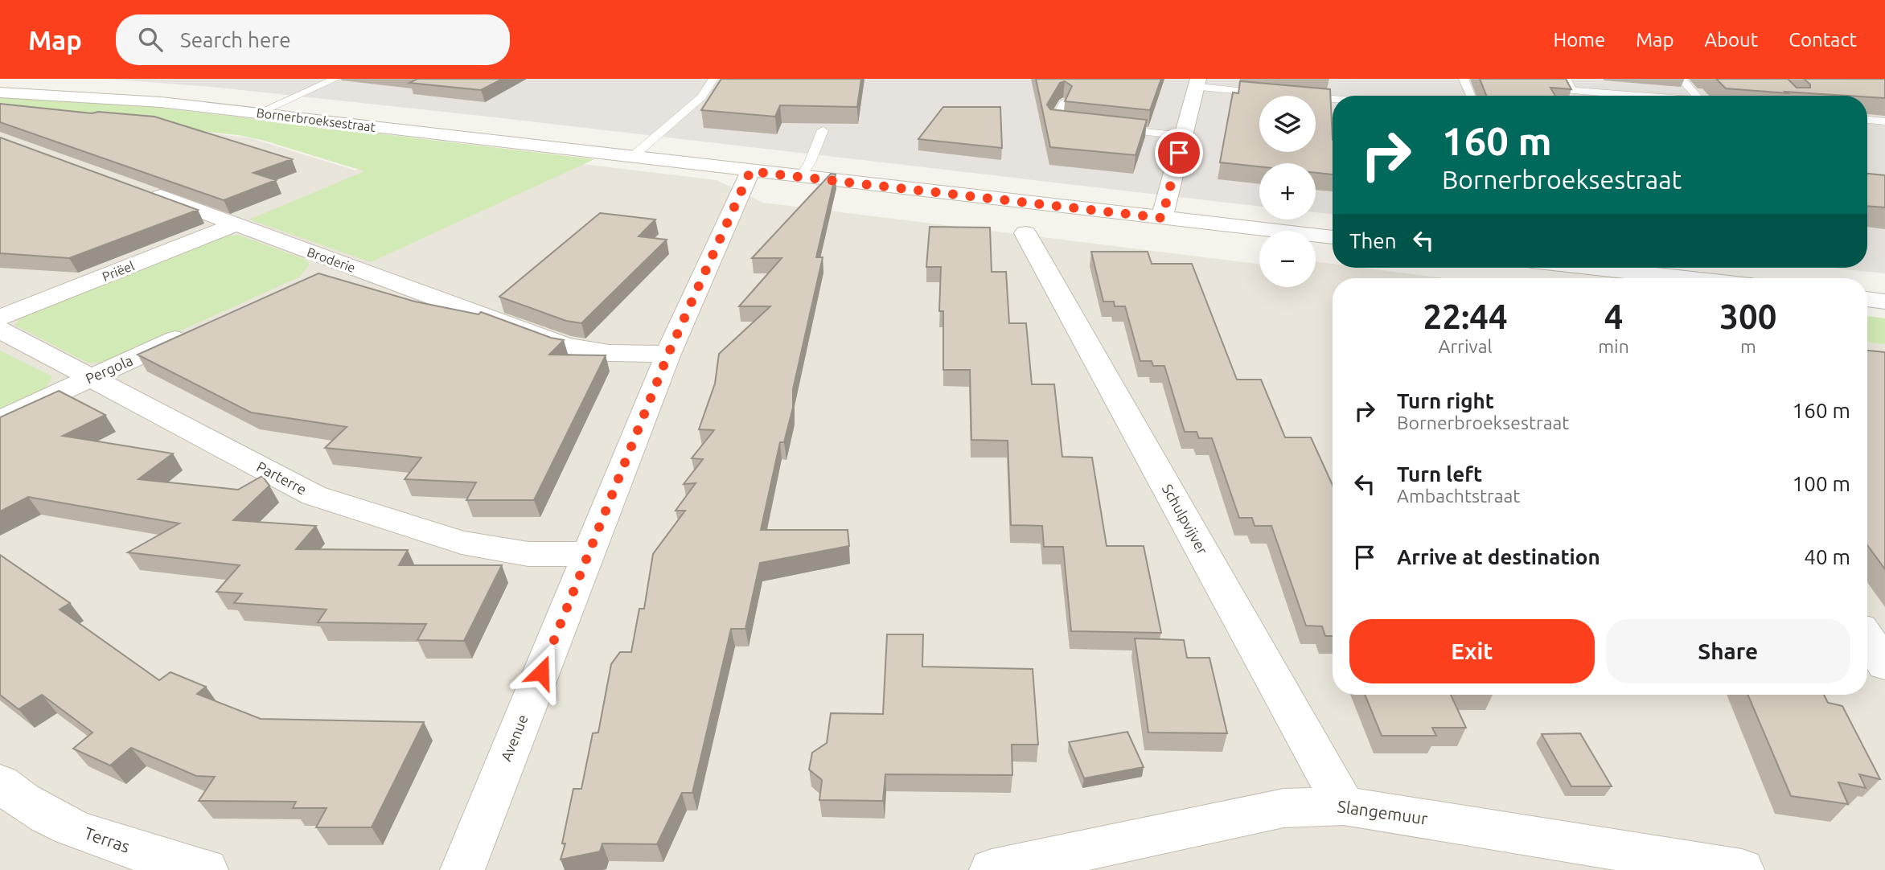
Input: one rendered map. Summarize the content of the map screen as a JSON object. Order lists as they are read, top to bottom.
{
  "streets": {
    "street": [
      "Bornerbroeksestraat",
      "Broderie",
      "Priëel",
      "Pergola",
      "Parterre",
      "Schulpvijver",
      "Avenue",
      "Slangemuur",
      "Terras"
    ]
  },
  "crossings": [
    ["Bornerbroeksestraat", "Avenue"],
    ["Broderie", "Priëel"],
    ["Broderie", "Avenue"],
    ["Pergola", "Parterre"],
    ["Parterre", "Avenue"],
    ["Schulpvijver", "Slangemuur"]
  ],
  "page": {
    "header": "Map",
    "search": "Search here",
    "nav": [
      "Home",
      "Map",
      "About",
      "Contact"
    ],
    "map_buttons": ["+", "−"],
    "turn": ["160 m", "Bornerbroeksestraat"],
    "then": "Then",
    "eta": [
      "22:44",
      "Arrival",
      "4",
      "min",
      "300",
      "m"
    ],
    "list": [
      {
        "name": "Turn right",
        "note": "Bornerbroeksestraat",
        "value": "160 m"
      },
      {
        "name": "Turn left",
        "note": "Ambachtstraat",
        "value": "100 m"
      },
      {
        "name": "Arrive at destination",
        "value": "40 m"
      }
    ],
    "buttons": ["Exit", "Share"]
  }
}
